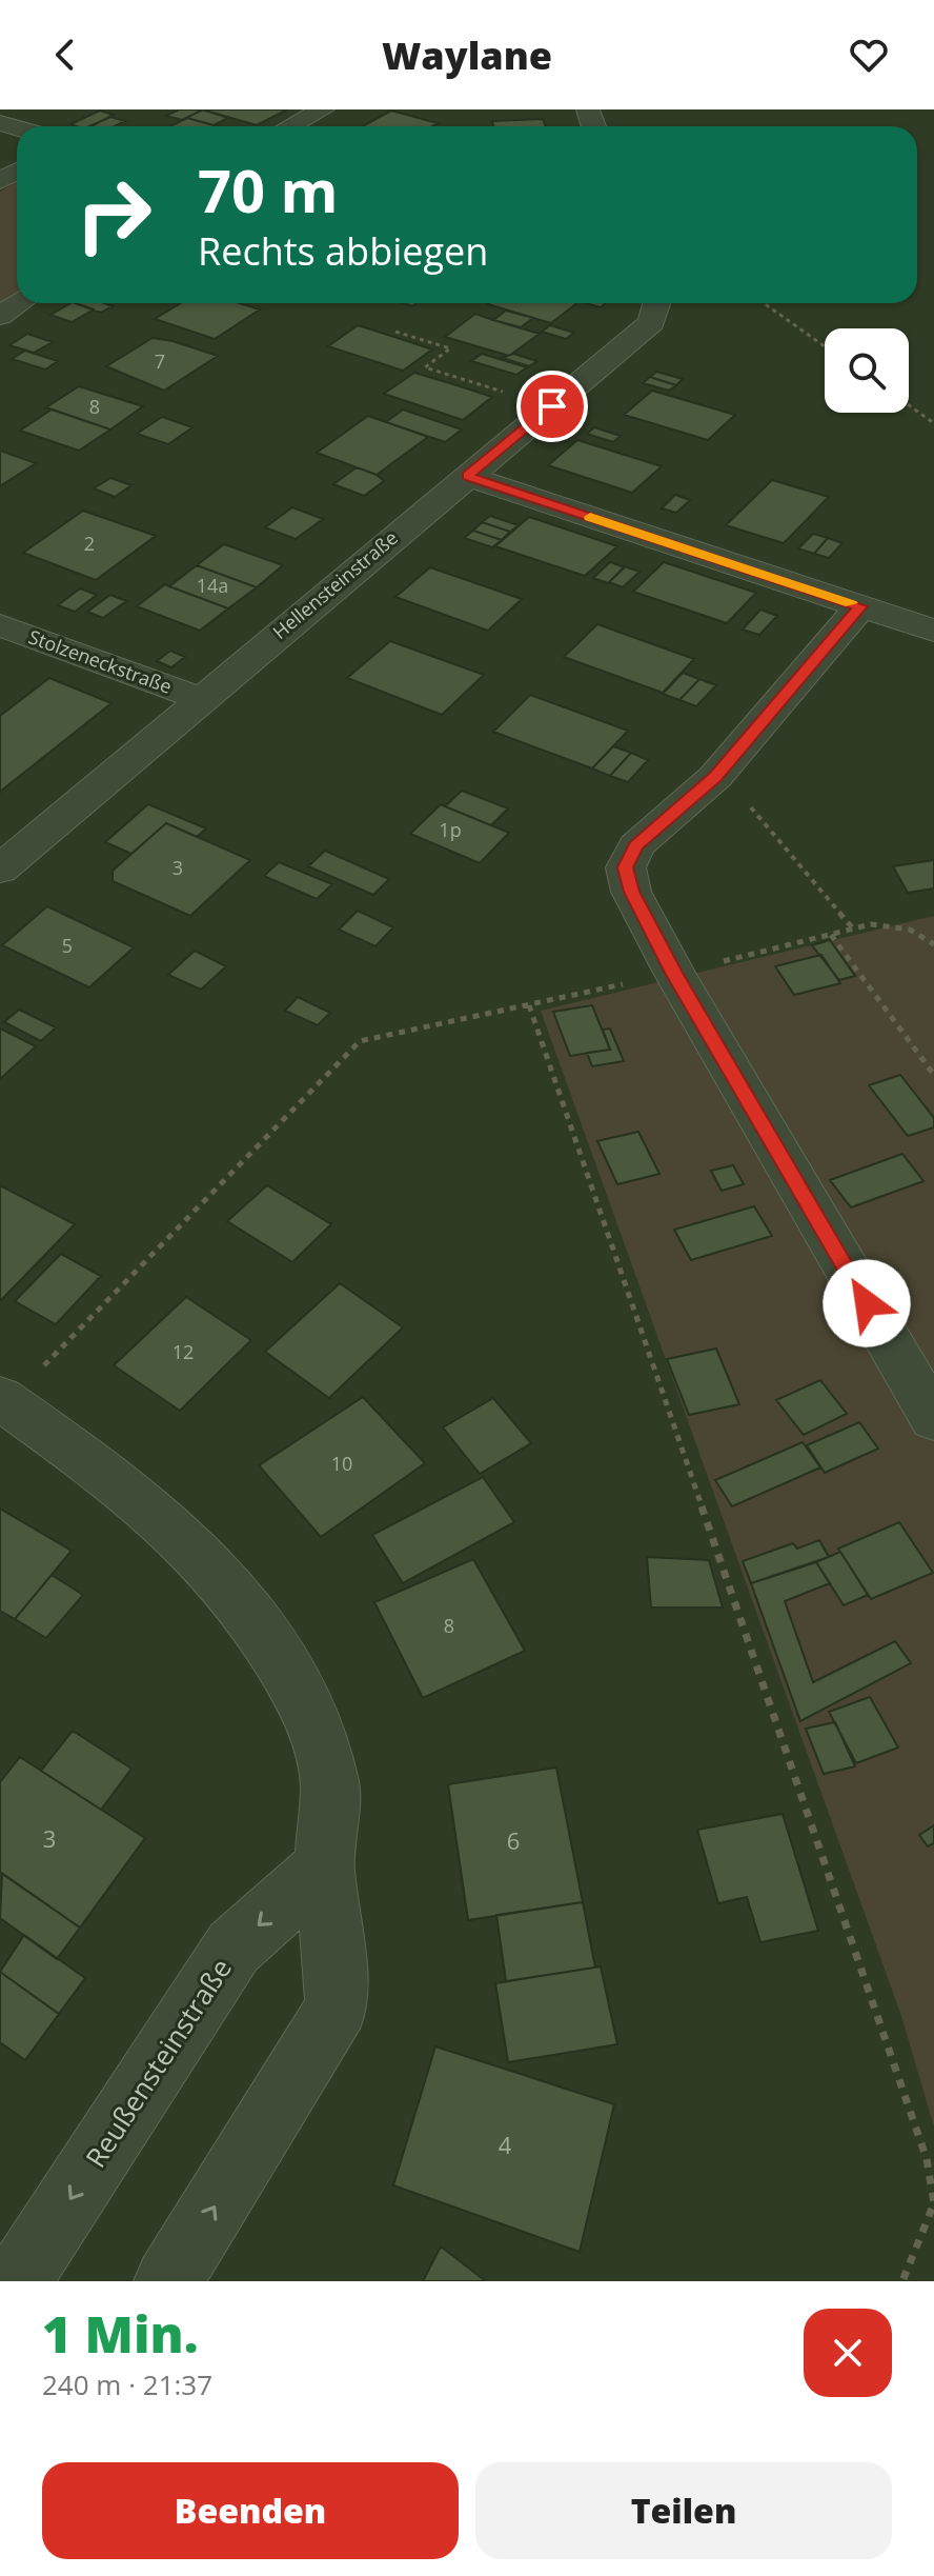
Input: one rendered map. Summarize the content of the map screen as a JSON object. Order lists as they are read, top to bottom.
{
  "streets": {
    "street": ["Hellensteinstraße", "Stolzeneckstraße", "Reußensteinstraße"]
  },
  "crossings": [
    ["Hellensteinstraße", "Stolzeneckstraße"]
  ],
  "house_numbers": [
    "7",
    "8",
    "2",
    "14a",
    "1p",
    "3",
    "5",
    "12",
    "10",
    "8",
    "3",
    "6",
    "4"
  ],
  "page": {
    "header": "Waylane",
    "turn": ["70 m", "Rechts abbiegen"],
    "heading": ["1 Min.", "240 m · 21:37"],
    "buttons": ["Beenden", "Teilen"]
  }
}
